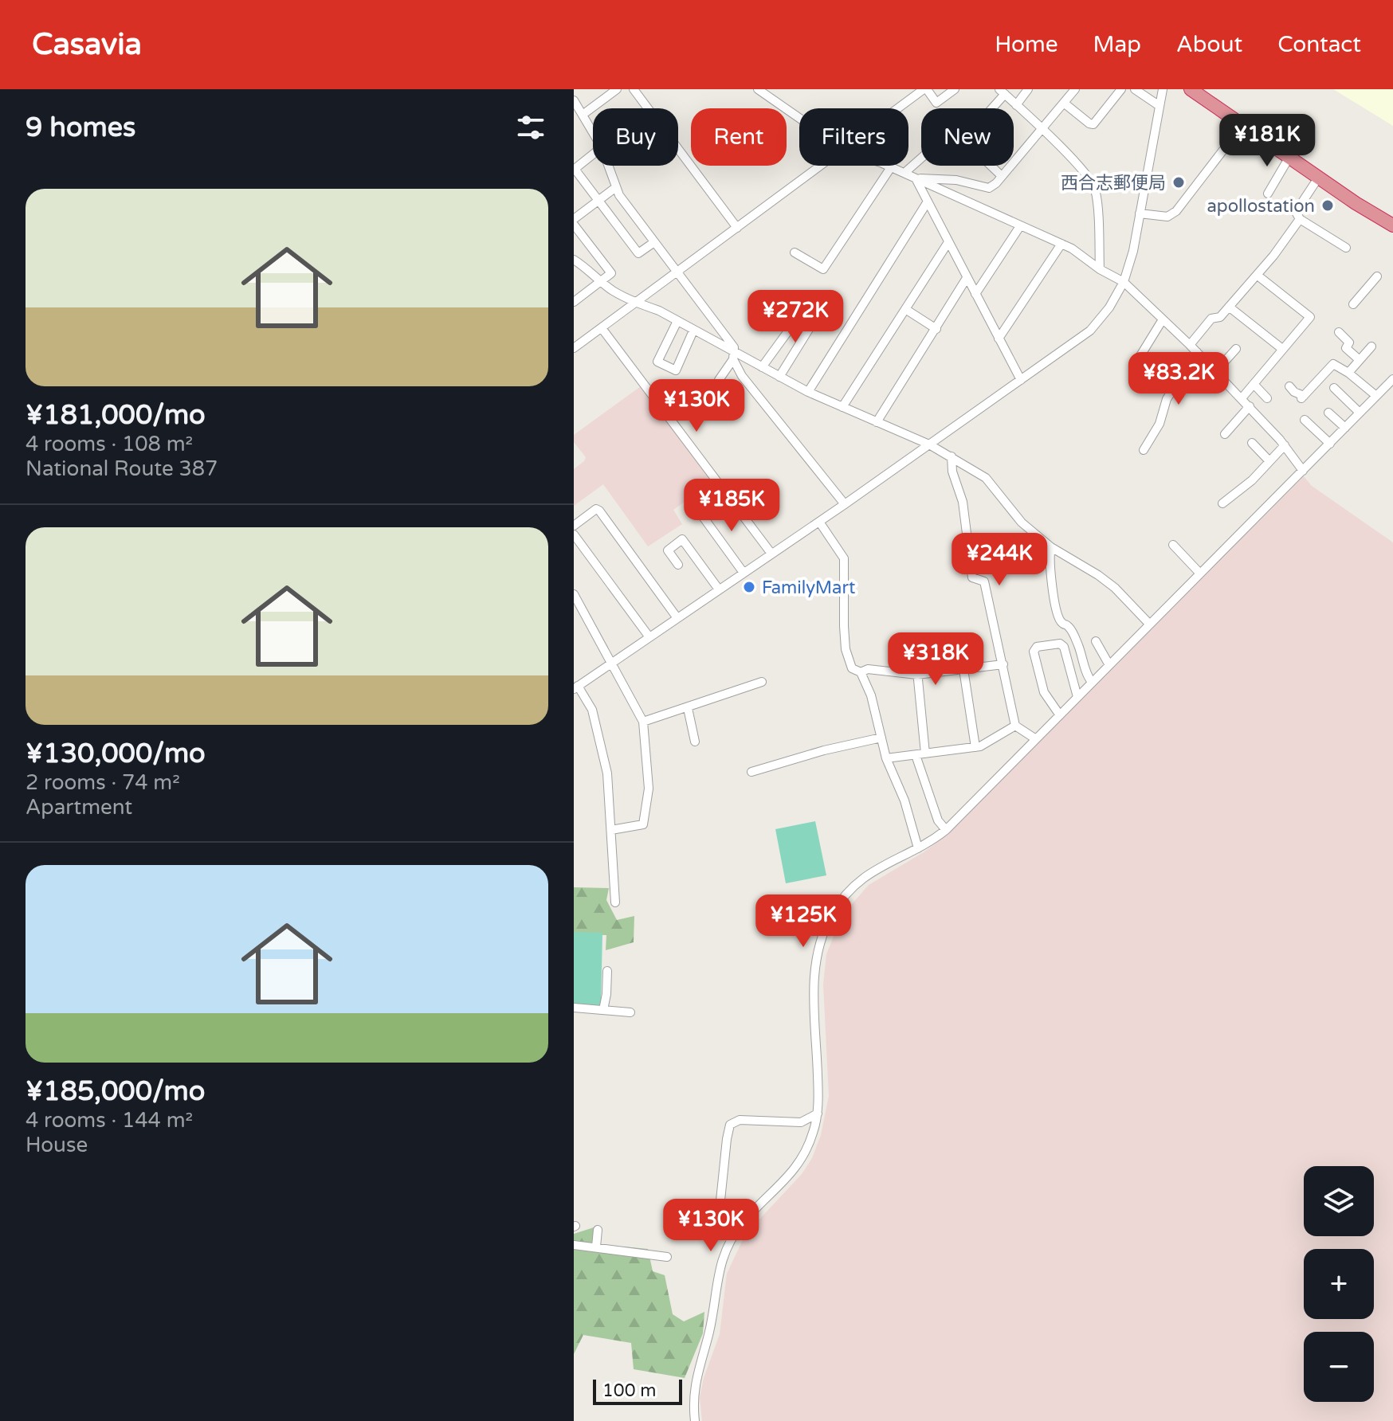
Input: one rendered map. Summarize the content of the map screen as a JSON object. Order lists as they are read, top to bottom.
{
  "places": ["西合志郵便局", "apollostation", "FamilyMart"],
  "scale_bar": "100 m",
  "page": {
    "header": "Casavia",
    "nav": [
      "Home",
      "Map",
      "About",
      "Contact"
    ],
    "heading": "9 homes",
    "chip": [
      "Buy",
      "Rent",
      "Filters",
      "New"
    ],
    "price": [
      "¥181K",
      "¥272K",
      "¥83.2K",
      "¥130K",
      "¥185K",
      "¥244K",
      "¥318K",
      "¥125K",
      "¥130K"
    ],
    "list": [
      {
        "name": "¥181,000/mo",
        "note": "4 rooms · 108 m² · National Route 387"
      },
      {
        "name": "¥130,000/mo",
        "note": "2 rooms · 74 m² · Apartment"
      },
      {
        "name": "¥185,000/mo",
        "note": "4 rooms · 144 m² · House"
      }
    ],
    "map_buttons": ["+", "−"],
    "scale": "100 m"
  }
}
